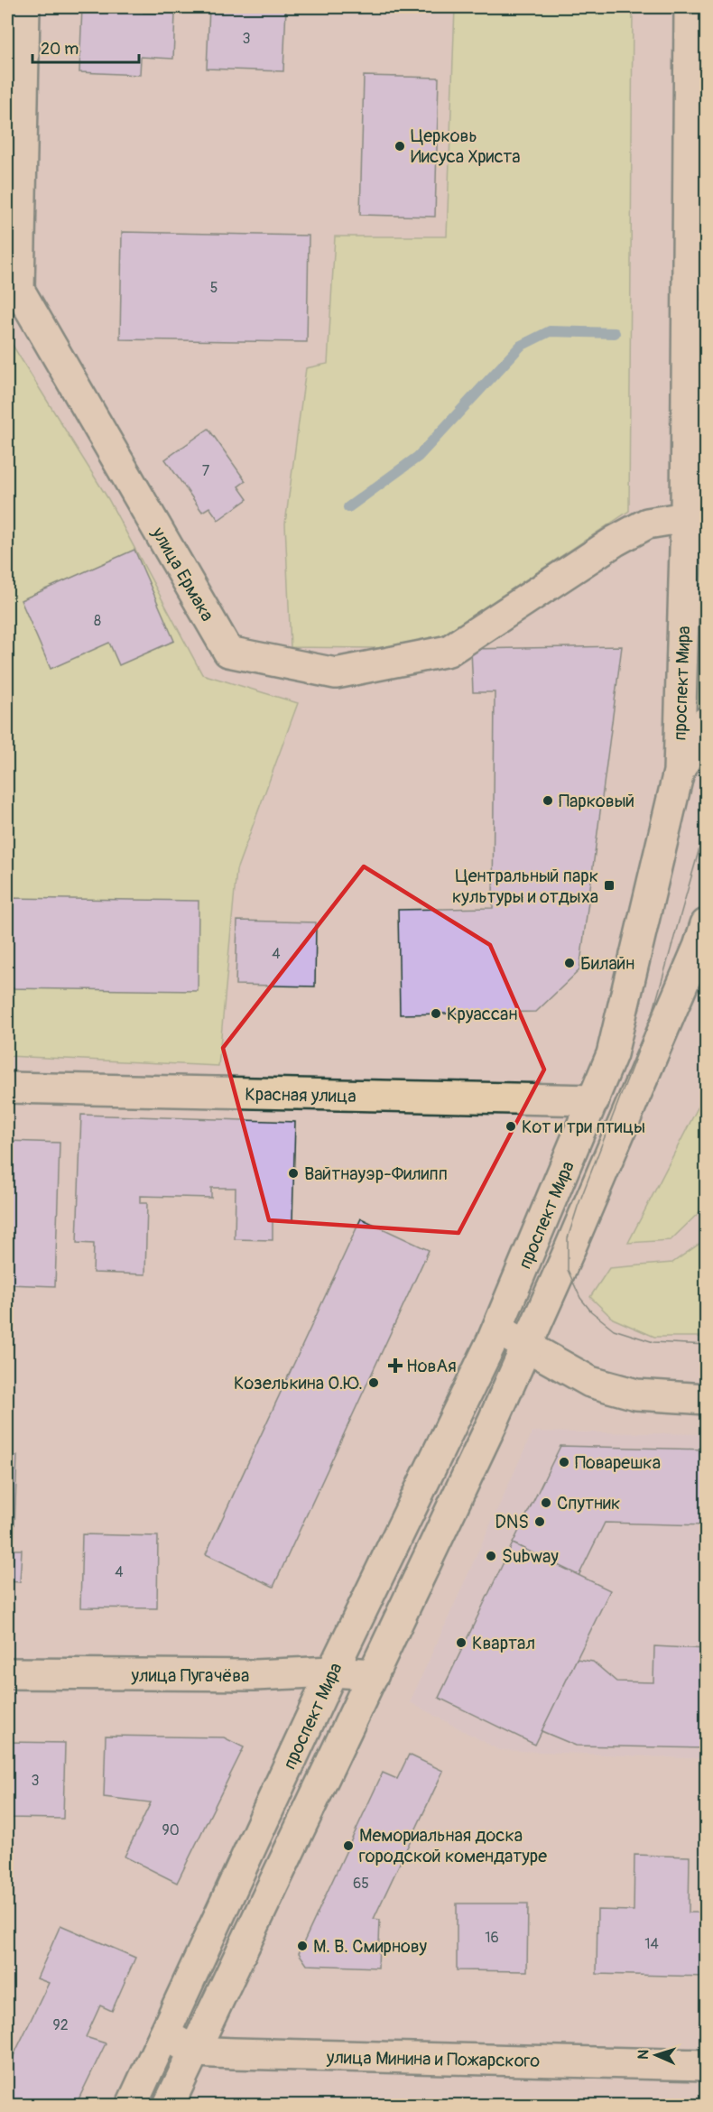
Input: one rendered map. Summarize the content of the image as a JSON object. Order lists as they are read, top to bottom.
{
  "streets": {
    "main road": [
      "улица Ермака",
      "проспект Мира",
      "Красная улица",
      "улица Пугачёва",
      "улица Минина и Пожарского"
    ]
  },
  "crossings": [
    ["улица Ермака", "проспект Мира"],
    ["проспект Мира", "Красная улица"],
    ["проспект Мира", "улица Пугачёва"],
    ["проспект Мира", "улица Минина и Пожарского"]
  ],
  "places": {
    "other": [
      "Церковь Иисуса Христа",
      "Парковый",
      "Билайн",
      "Круассан",
      "Кот и три птицы",
      "Вайтнауэр-Филипп",
      "Козелькина О.Ю.",
      "Поварешка",
      "Спутник",
      "DNS",
      "Subway",
      "Квартал",
      "Мемориальная доска городской комендатуре",
      "М. В. Смирнову"
    ],
    "transit": ["Центральный парк культуры и отдыха"],
    "health": ["НовАя"]
  },
  "house_numbers": [
    "3",
    "5",
    "7",
    "8",
    "4",
    "4",
    "3",
    "90",
    "65",
    "16",
    "14",
    "92"
  ],
  "scale_bar": "20 m",
  "north": "left"
}
